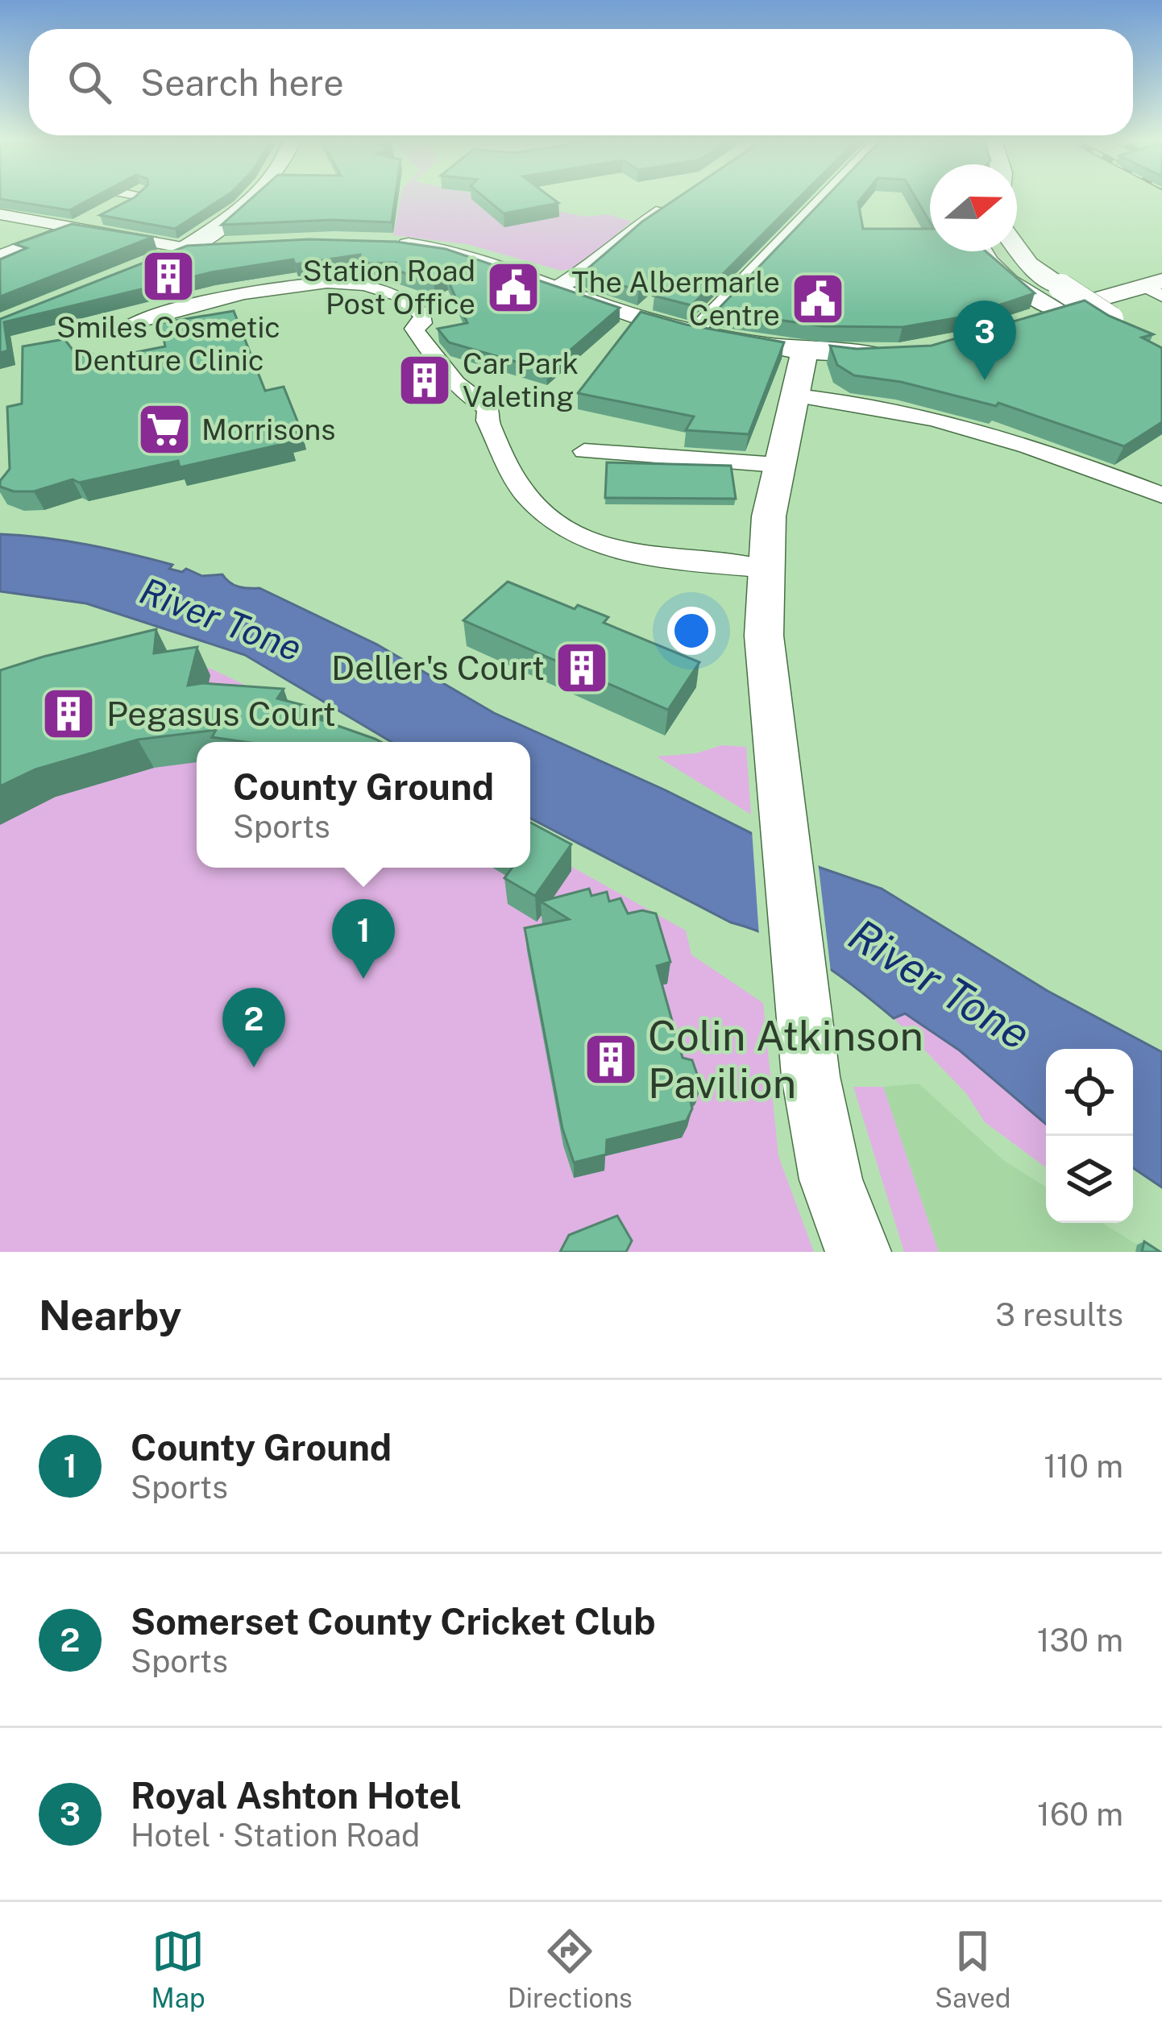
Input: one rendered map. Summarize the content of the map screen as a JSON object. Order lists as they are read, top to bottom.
{
  "water": ["River Tone"],
  "places": {
    "building": [
      "Smiles Cosmetic Denture Clinic",
      "Car Park Valeting",
      "Deller's Court",
      "Pegasus Court",
      "Colin Atkinson Pavilion"
    ],
    "public building": ["Station Road Post Office", "The Albermarle Centre"],
    "supermarket": ["Morrisons"]
  },
  "north": "right",
  "page": {
    "search": "Search here",
    "pins": ["3", "1", "2"],
    "popup": ["County Ground", "Sports"],
    "heading": ["Nearby", "3 results"],
    "list": [
      {
        "mark": "1",
        "name": "County Ground",
        "note": "Sports",
        "value": "110 m"
      },
      {
        "mark": "2",
        "name": "Somerset County Cricket Club",
        "note": "Sports",
        "value": "130 m"
      },
      {
        "mark": "3",
        "name": "Royal Ashton Hotel",
        "note": "Hotel · Station Road",
        "value": "160 m"
      }
    ],
    "nav": ["Map", "Directions", "Saved"]
  }
}
